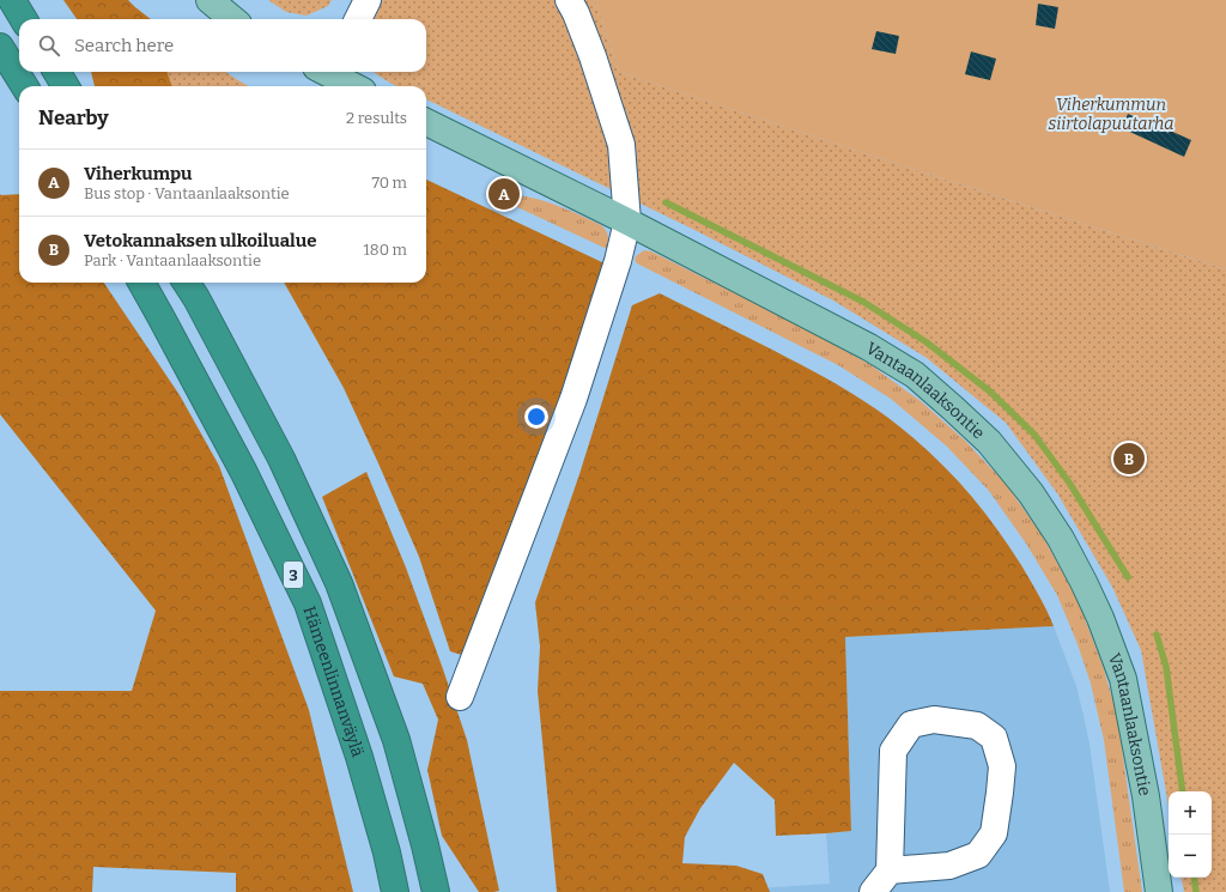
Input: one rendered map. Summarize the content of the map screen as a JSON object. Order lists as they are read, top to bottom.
{
  "streets": {
    "highway": ["3", "Hämeenlinnanväylä"],
    "main road": ["Vantaanlaaksontie"]
  },
  "parks": ["Viherkummun siirtolapuutarha"],
  "page": {
    "search": "Search here",
    "heading": ["Nearby", "2 results"],
    "list": [
      {
        "mark": "A",
        "name": "Viherkumpu",
        "note": "Bus stop · Vantaanlaaksontie",
        "value": "70 m"
      },
      {
        "mark": "B",
        "name": "Vetokannaksen ulkoilualue",
        "note": "Park · Vantaanlaaksontie",
        "value": "180 m"
      }
    ],
    "pins": ["A", "B"],
    "map_buttons": ["+", "−"]
  }
}
